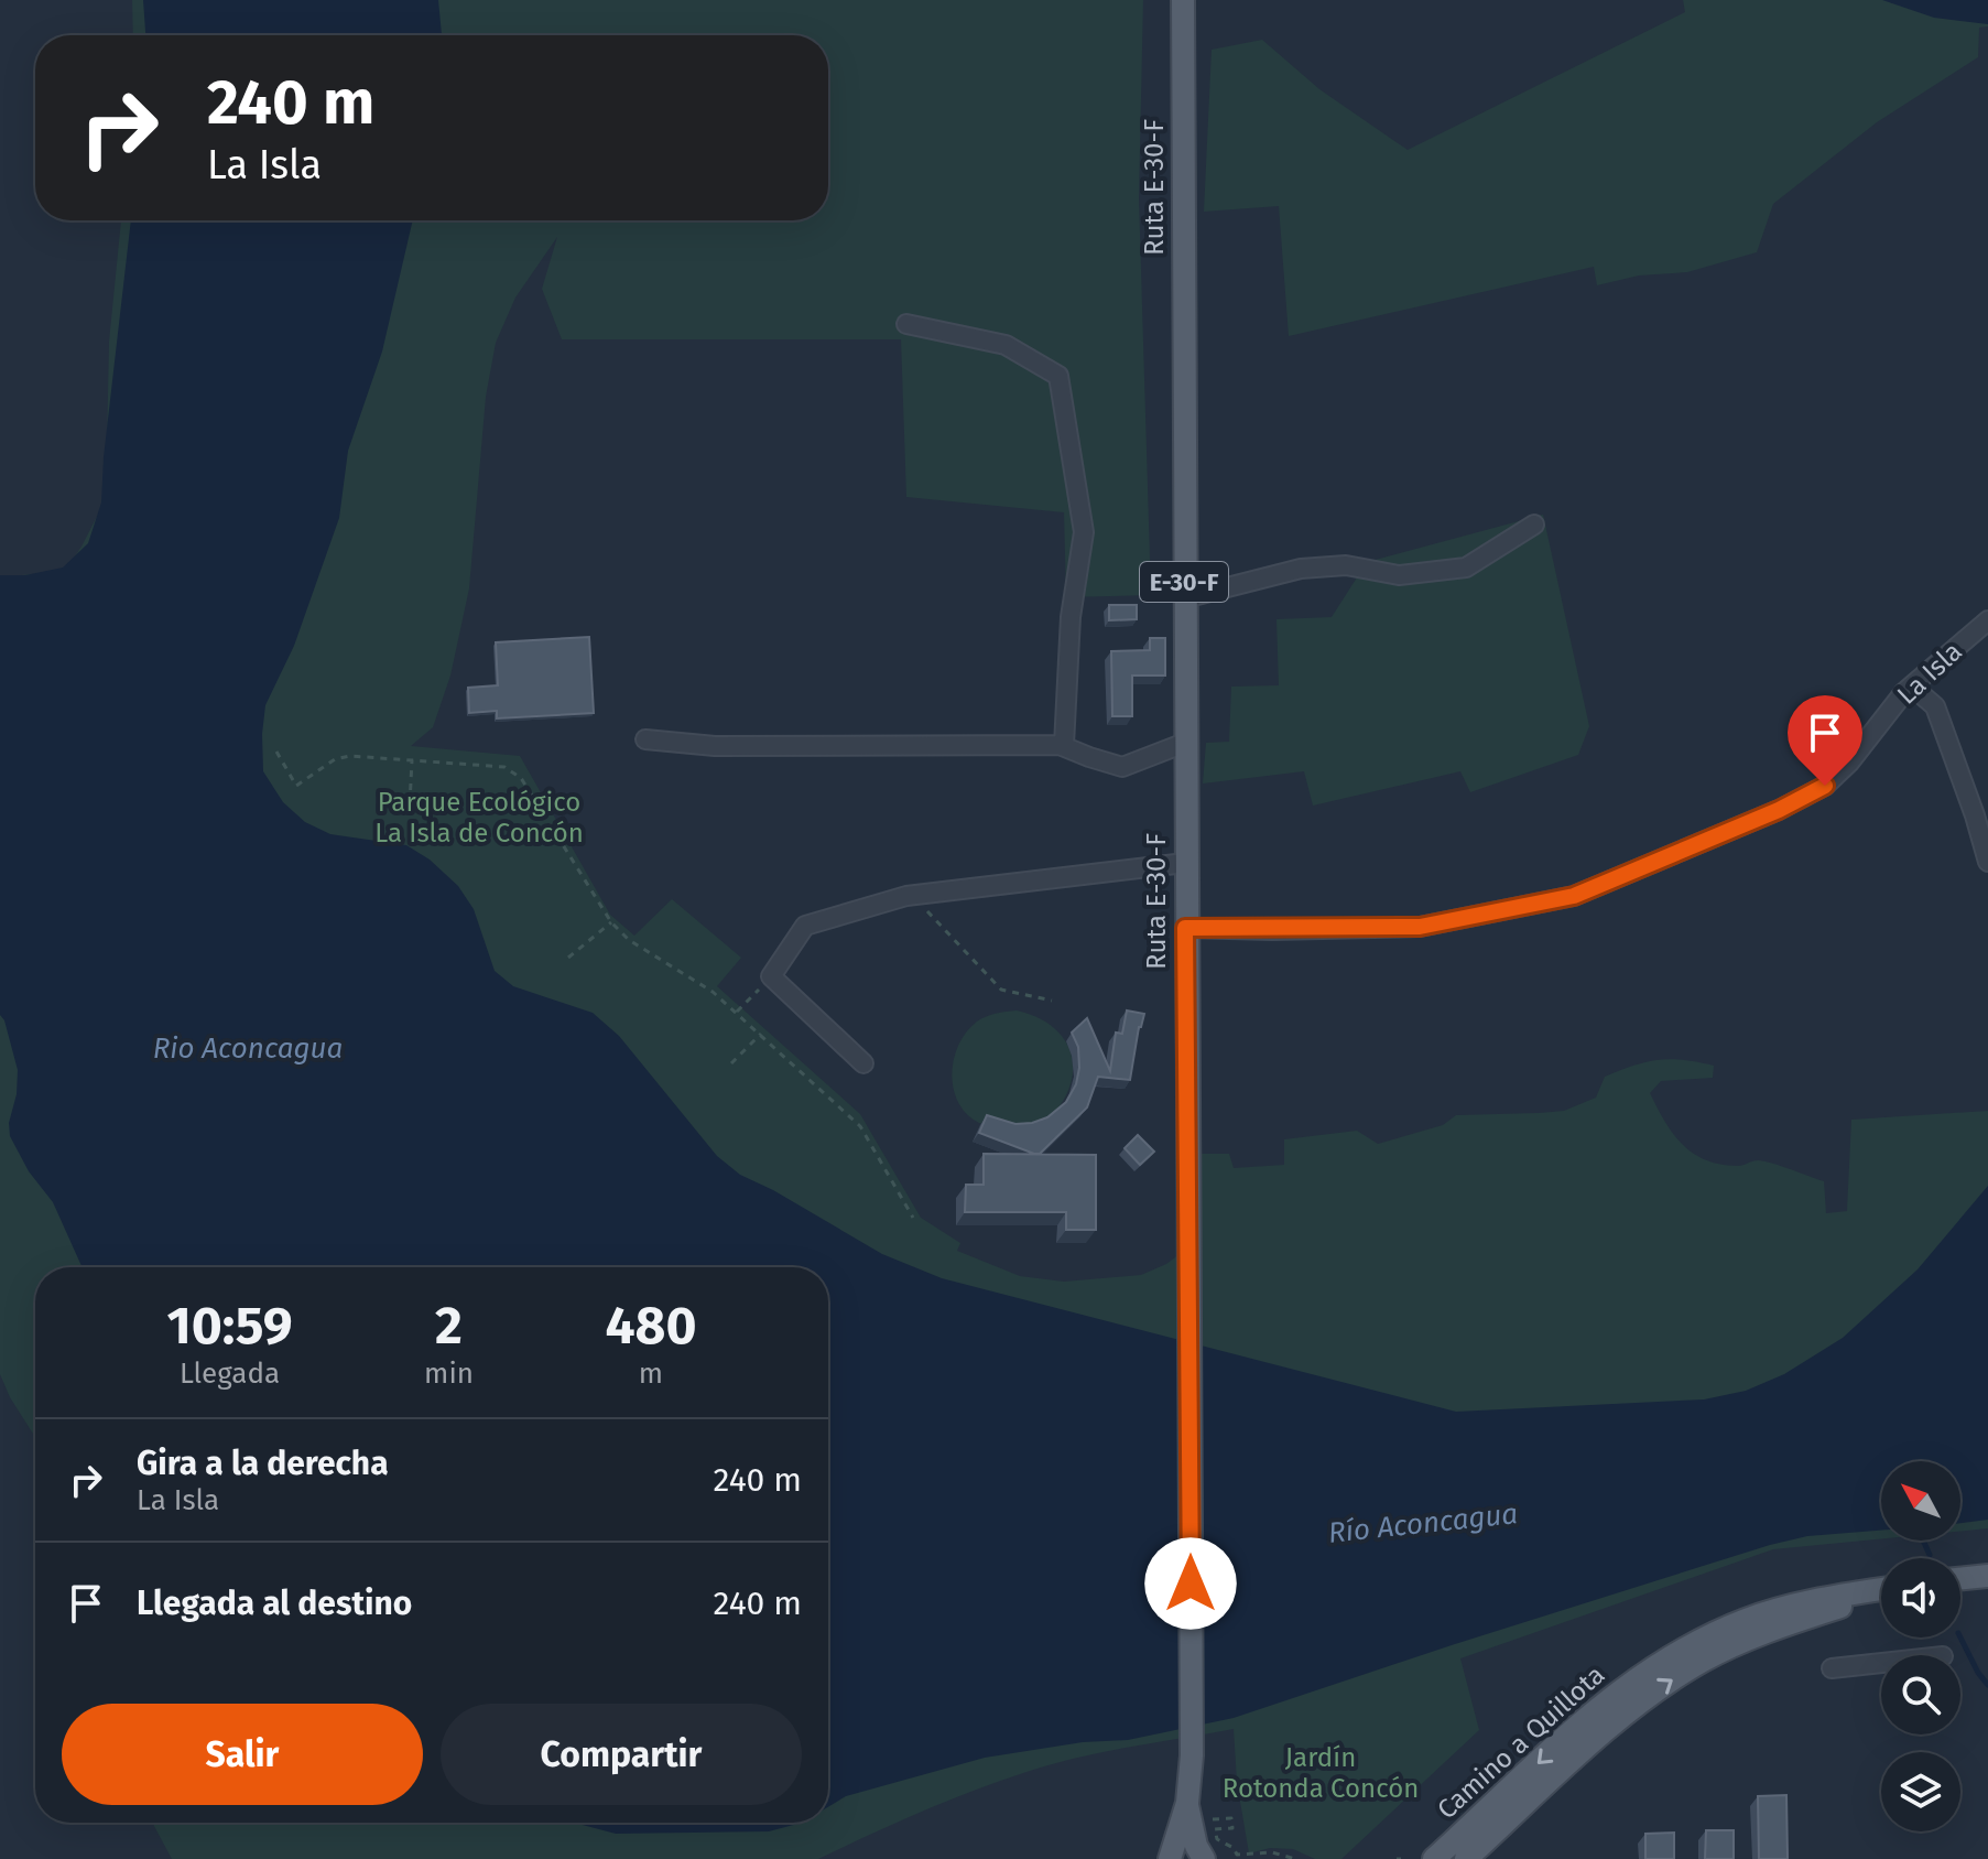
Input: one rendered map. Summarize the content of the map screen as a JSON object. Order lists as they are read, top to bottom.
{
  "streets": {
    "main road": ["Ruta E-30-F", "E-30-F", "Camino a Quillota"],
    "street": ["La Isla"]
  },
  "crossings": [
    ["Ruta E-30-F", "La Isla"]
  ],
  "water": ["Rio Aconcagua", "Río Aconcagua"],
  "parks": ["Parque Ecológico La Isla de Concón", "Jardín Rotonda Concón"],
  "north": "top left",
  "page": {
    "turn": ["240 m", "La Isla"],
    "eta": [
      "10:59",
      "Llegada",
      "2",
      "min",
      "480",
      "m"
    ],
    "list": [
      {
        "name": "Gira a la derecha",
        "note": "La Isla",
        "value": "240 m"
      },
      {
        "name": "Llegada al destino",
        "value": "240 m"
      }
    ],
    "buttons": ["Salir", "Compartir"]
  }
}
